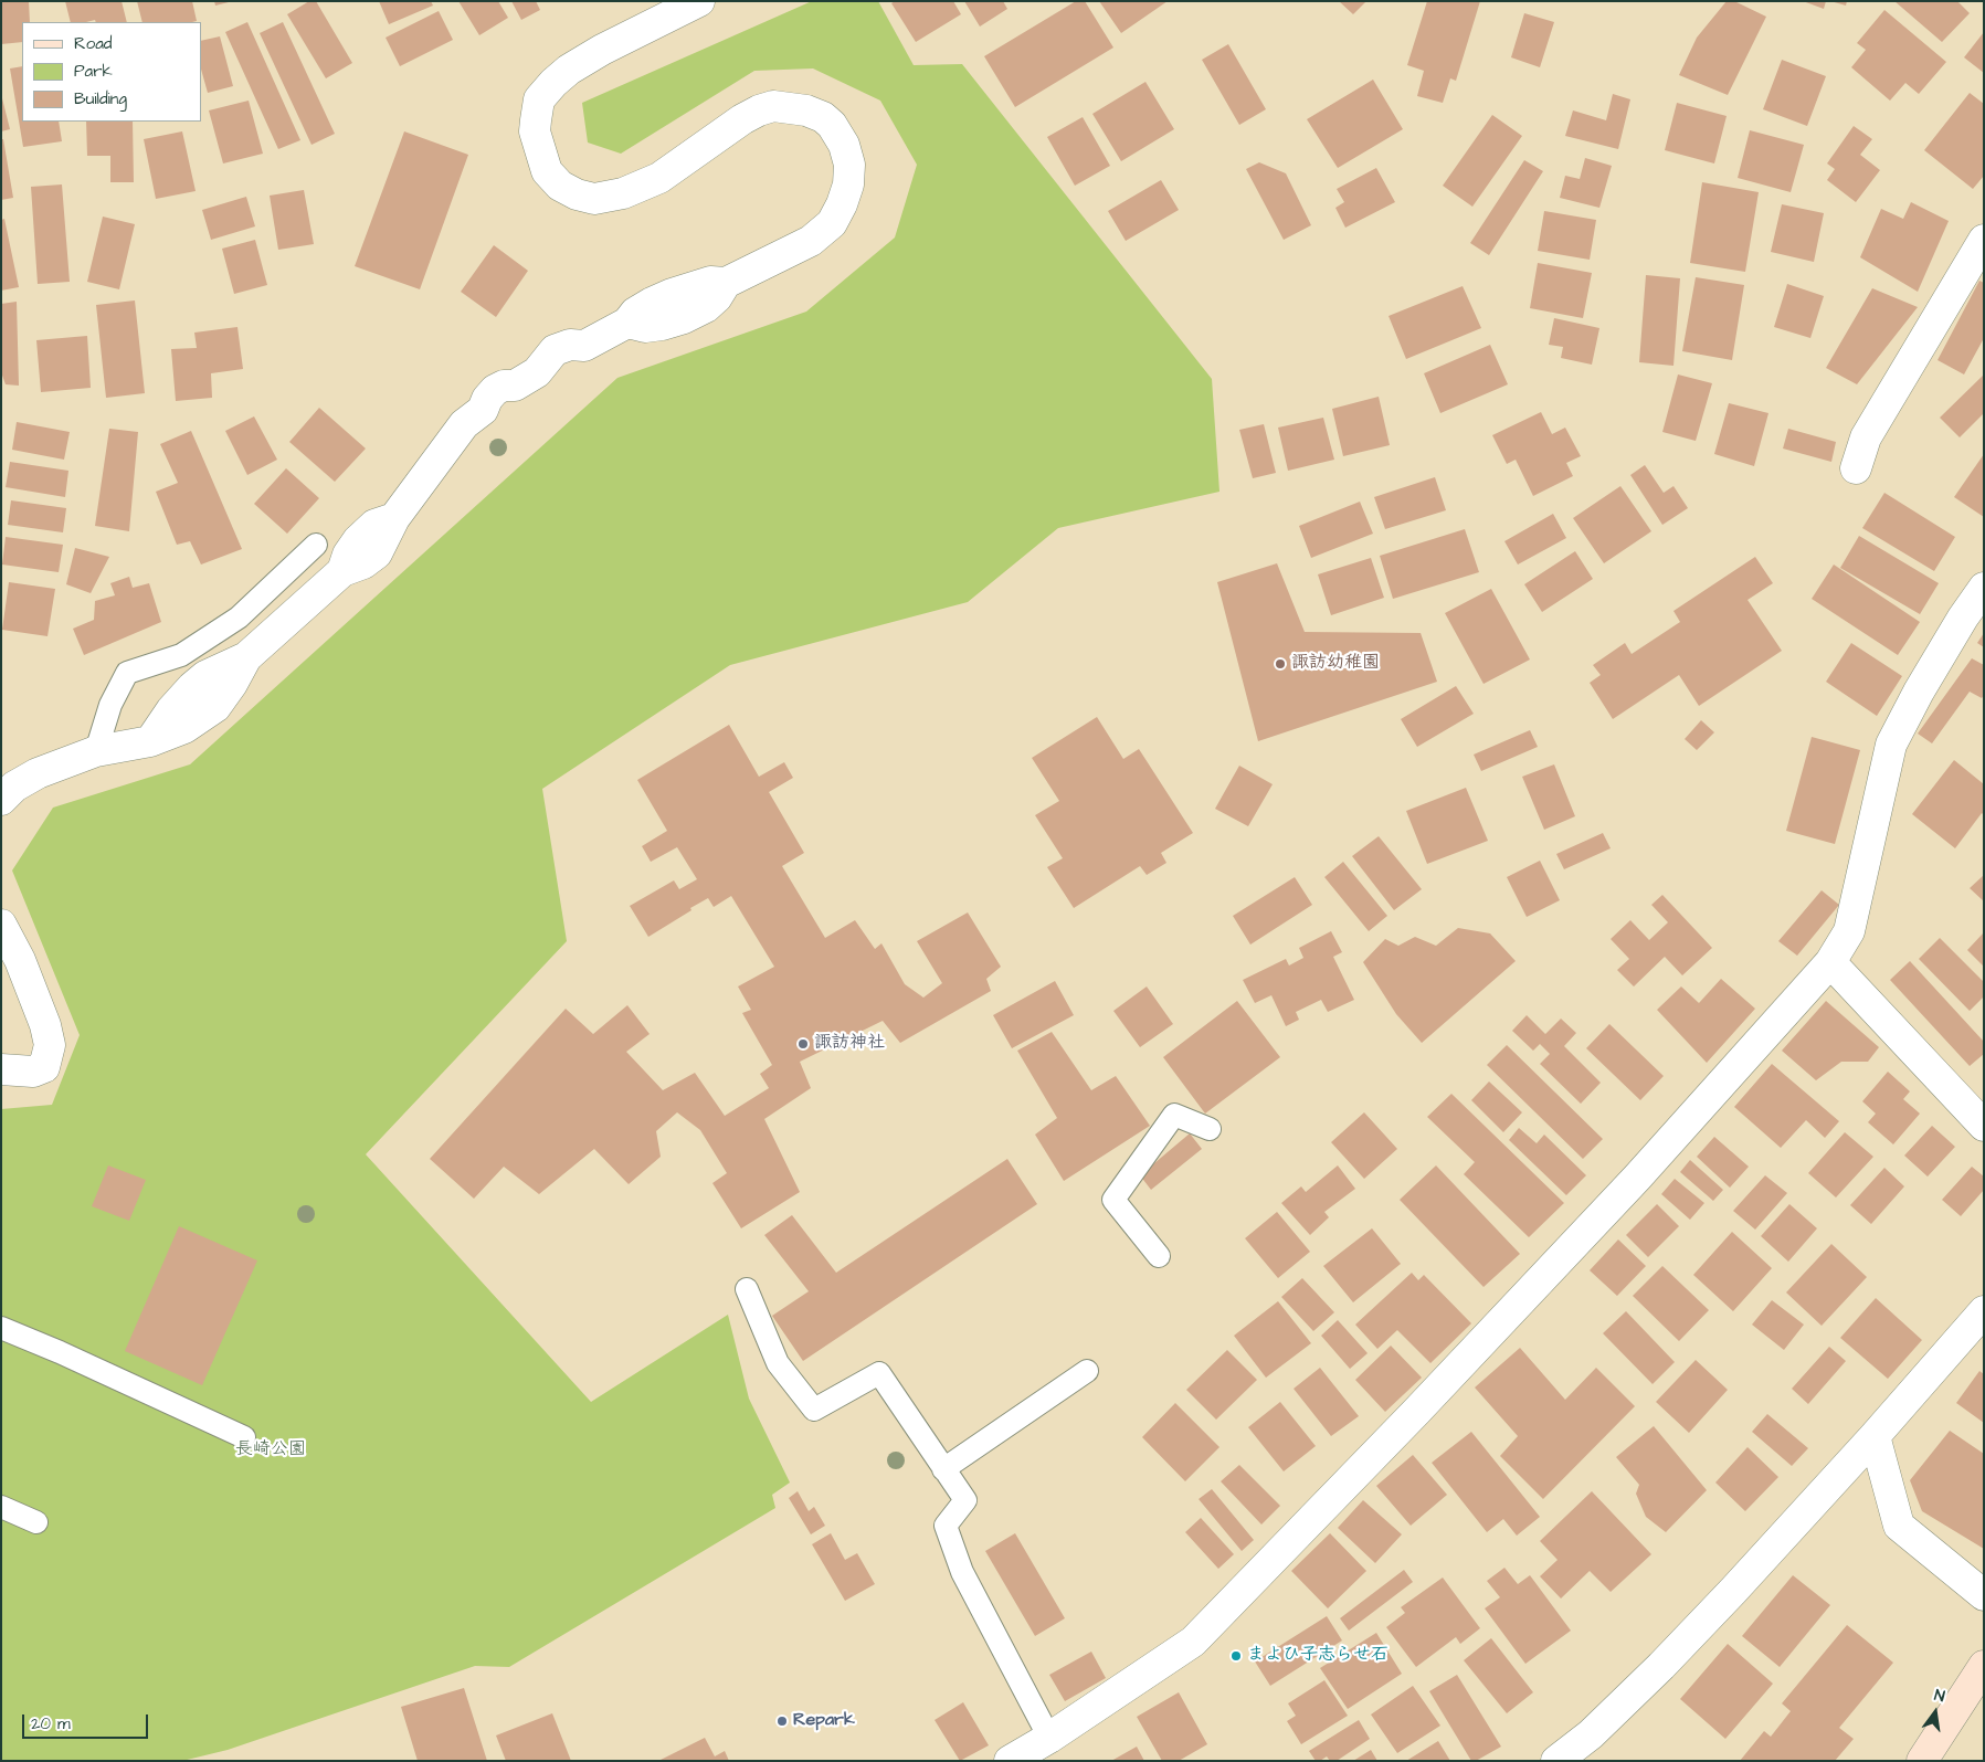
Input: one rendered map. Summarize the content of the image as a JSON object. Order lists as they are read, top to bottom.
{
  "parks": ["長崎公園"],
  "places": [
    "諏訪幼稚園",
    "諏訪神社",
    "まよひ子志らせ石",
    "Repark"
  ],
  "legend": ["Road", "Park", "Building"],
  "scale_bar": "20 m",
  "north": "top"
}
